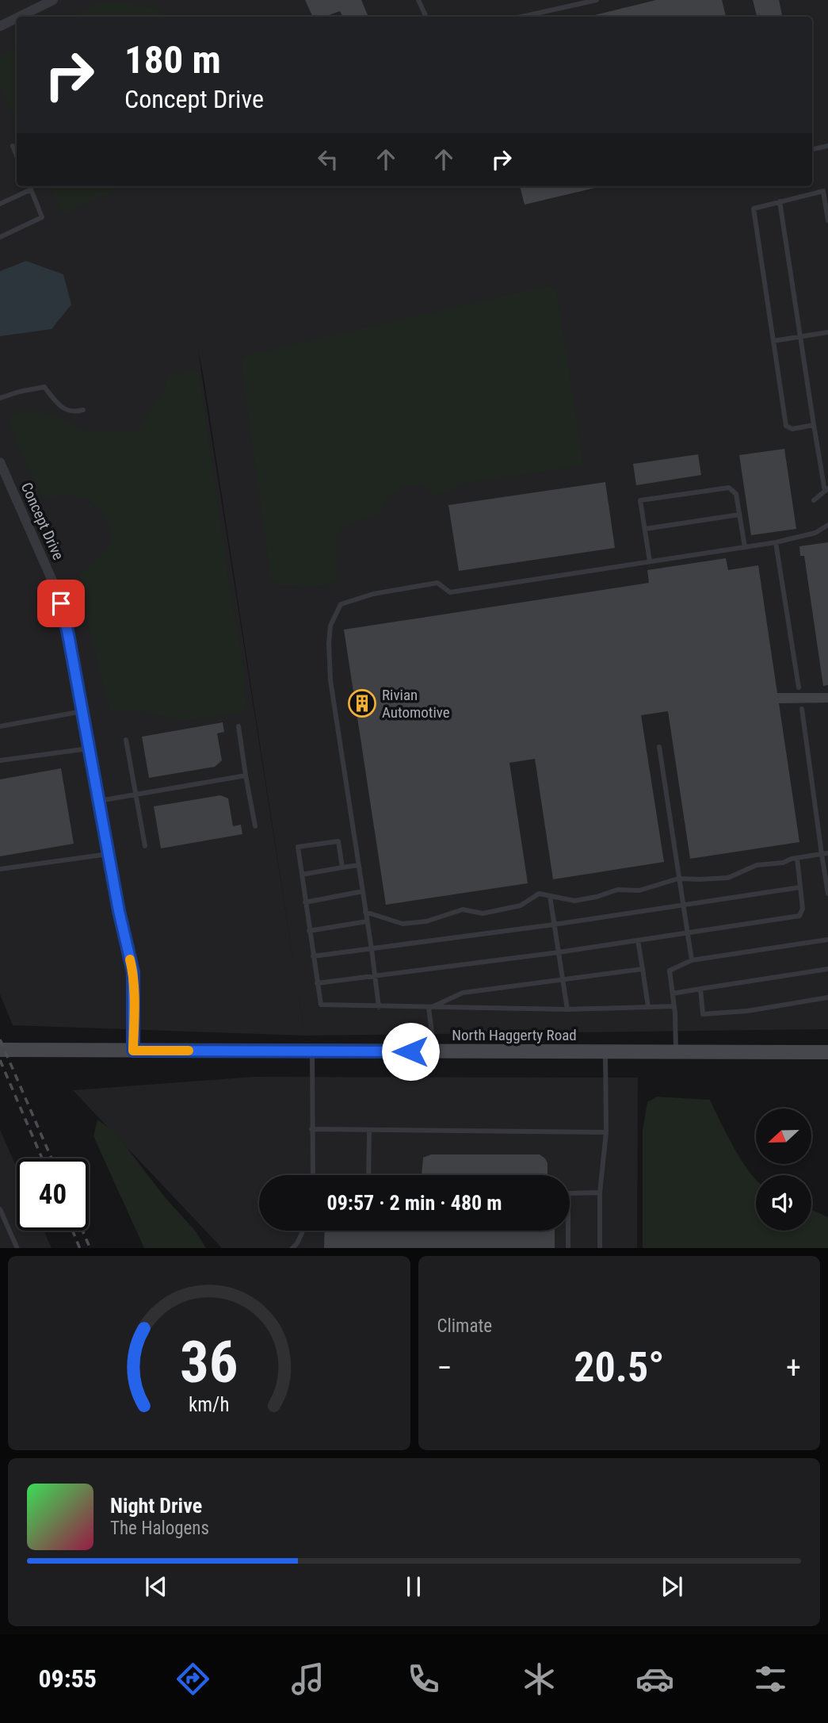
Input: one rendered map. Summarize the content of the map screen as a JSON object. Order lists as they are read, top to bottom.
{
  "streets": {
    "street": ["Concept Drive", "North Haggerty Road"]
  },
  "crossings": [
    ["Concept Drive", "North Haggerty Road"]
  ],
  "places": {
    "building": ["Rivian Automotive"]
  },
  "north": "left",
  "page": {
    "turn": ["180 m", "Concept Drive"],
    "limit": "40",
    "trip": "09:57 · 2 min · 480 m",
    "tile": "Climate",
    "heat": ["−", "20.5°", "+"],
    "song": ["Night Drive", "The Halogens"],
    "tabs": "09:55",
    "gauge": ["36", "km/h"]
  }
}
